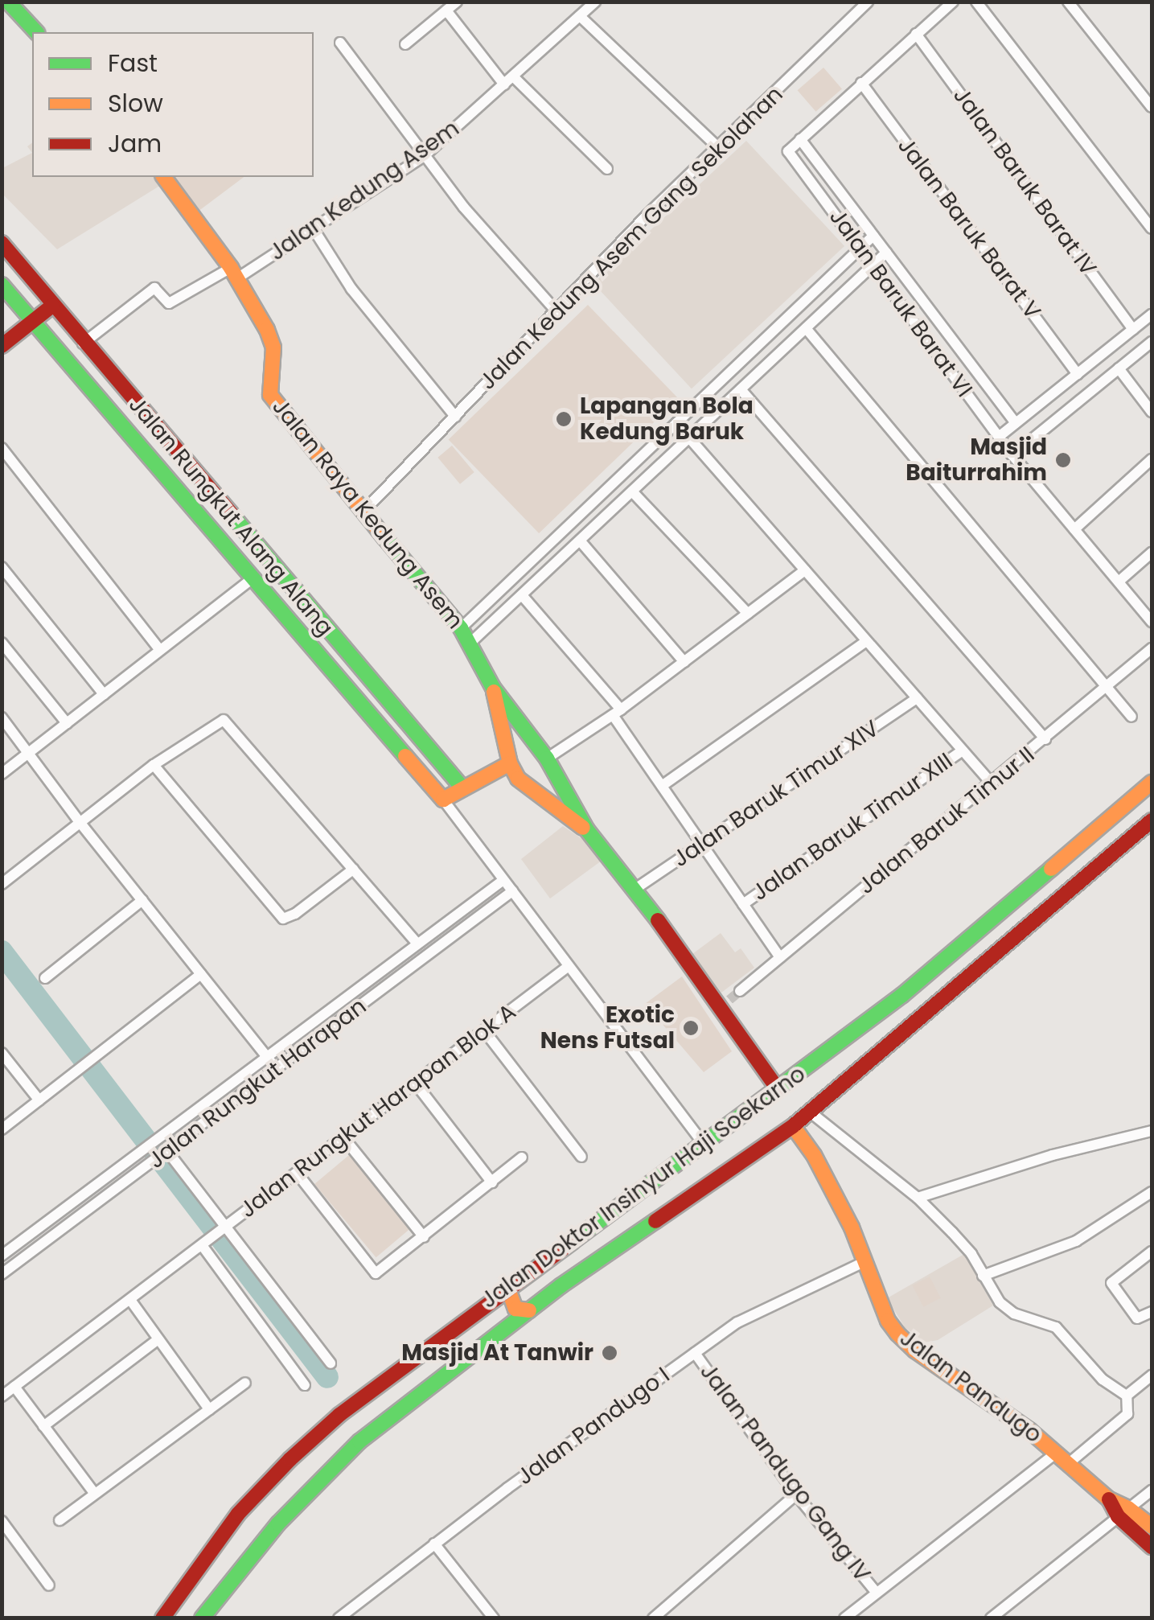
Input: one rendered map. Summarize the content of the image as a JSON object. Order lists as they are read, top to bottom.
{
  "streets": {
    "street": [
      "Jalan Baruk Barat IV",
      "Jalan Kedung Asem",
      "Jalan Baruk Barat V",
      "Jalan Kedung Asem Gang Sekolahan",
      "Jalan Baruk Barat VI",
      "Jalan Raya Kedung Asem",
      "Jalan Rungkut Alang Alang",
      "Jalan Baruk Timur XIV",
      "Jalan Baruk Timur II",
      "Jalan Baruk Timur XIII",
      "Jalan Rungkut Harapan",
      "Jalan Rungkut Harapan Blok A",
      "Jalan Doktor Insinyur Haji Soekarno",
      "Jalan Pandugo",
      "Jalan Pandugo I",
      "Jalan Pandugo Gang IV"
    ]
  },
  "crossings": [
    ["Jalan Kedung Asem", "Jalan Raya Kedung Asem"],
    ["Jalan Kedung Asem", "Jalan Rungkut Alang Alang"],
    ["Jalan Kedung Asem Gang Sekolahan", "Jalan Raya Kedung Asem"],
    ["Jalan Raya Kedung Asem", "Jalan Baruk Timur XIV"],
    ["Jalan Raya Kedung Asem", "Jalan Doktor Insinyur Haji Soekarno"],
    ["Jalan Rungkut Harapan", "Jalan Rungkut Harapan Blok A"],
    ["Jalan Doktor Insinyur Haji Soekarno", "Jalan Pandugo"],
    ["Jalan Pandugo", "Jalan Pandugo I"],
    ["Jalan Pandugo I", "Jalan Pandugo Gang IV"]
  ],
  "places": [
    "Lapangan Bola Kedung Baruk",
    "Masjid Baiturrahim",
    "Exotic Nens Futsal",
    "Masjid At Tanwir"
  ],
  "legend": ["Fast", "Slow", "Jam"]
}
